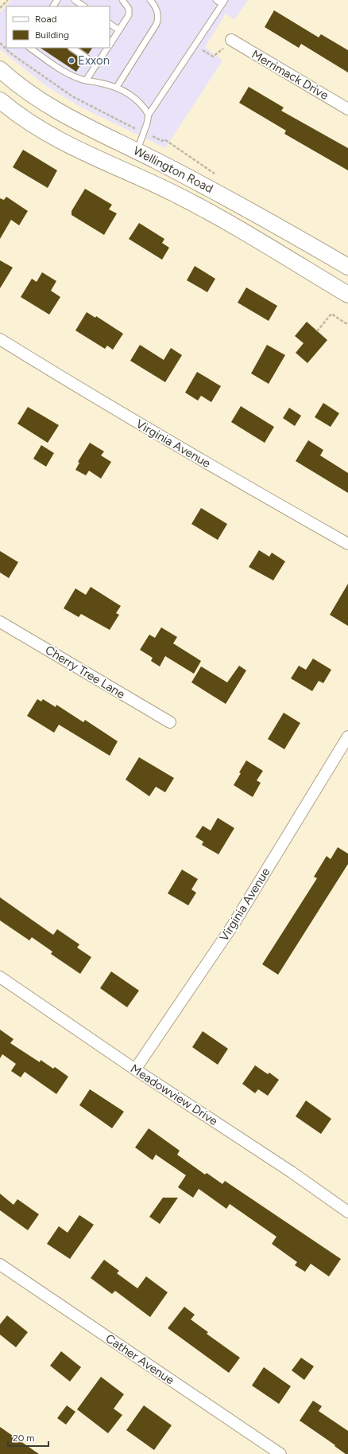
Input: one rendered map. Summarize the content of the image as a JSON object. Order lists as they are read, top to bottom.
{
  "streets": {
    "main road": ["Wellington Road"],
    "street": [
      "Merrimack Drive",
      "Virginia Avenue",
      "Cherry Tree Lane",
      "Meadowview Drive",
      "Cather Avenue"
    ]
  },
  "crossings": [
    ["Virginia Avenue", "Meadowview Drive"]
  ],
  "places": ["Exxon"],
  "legend": ["Road", "Building"],
  "scale_bar": "20 m"
}
